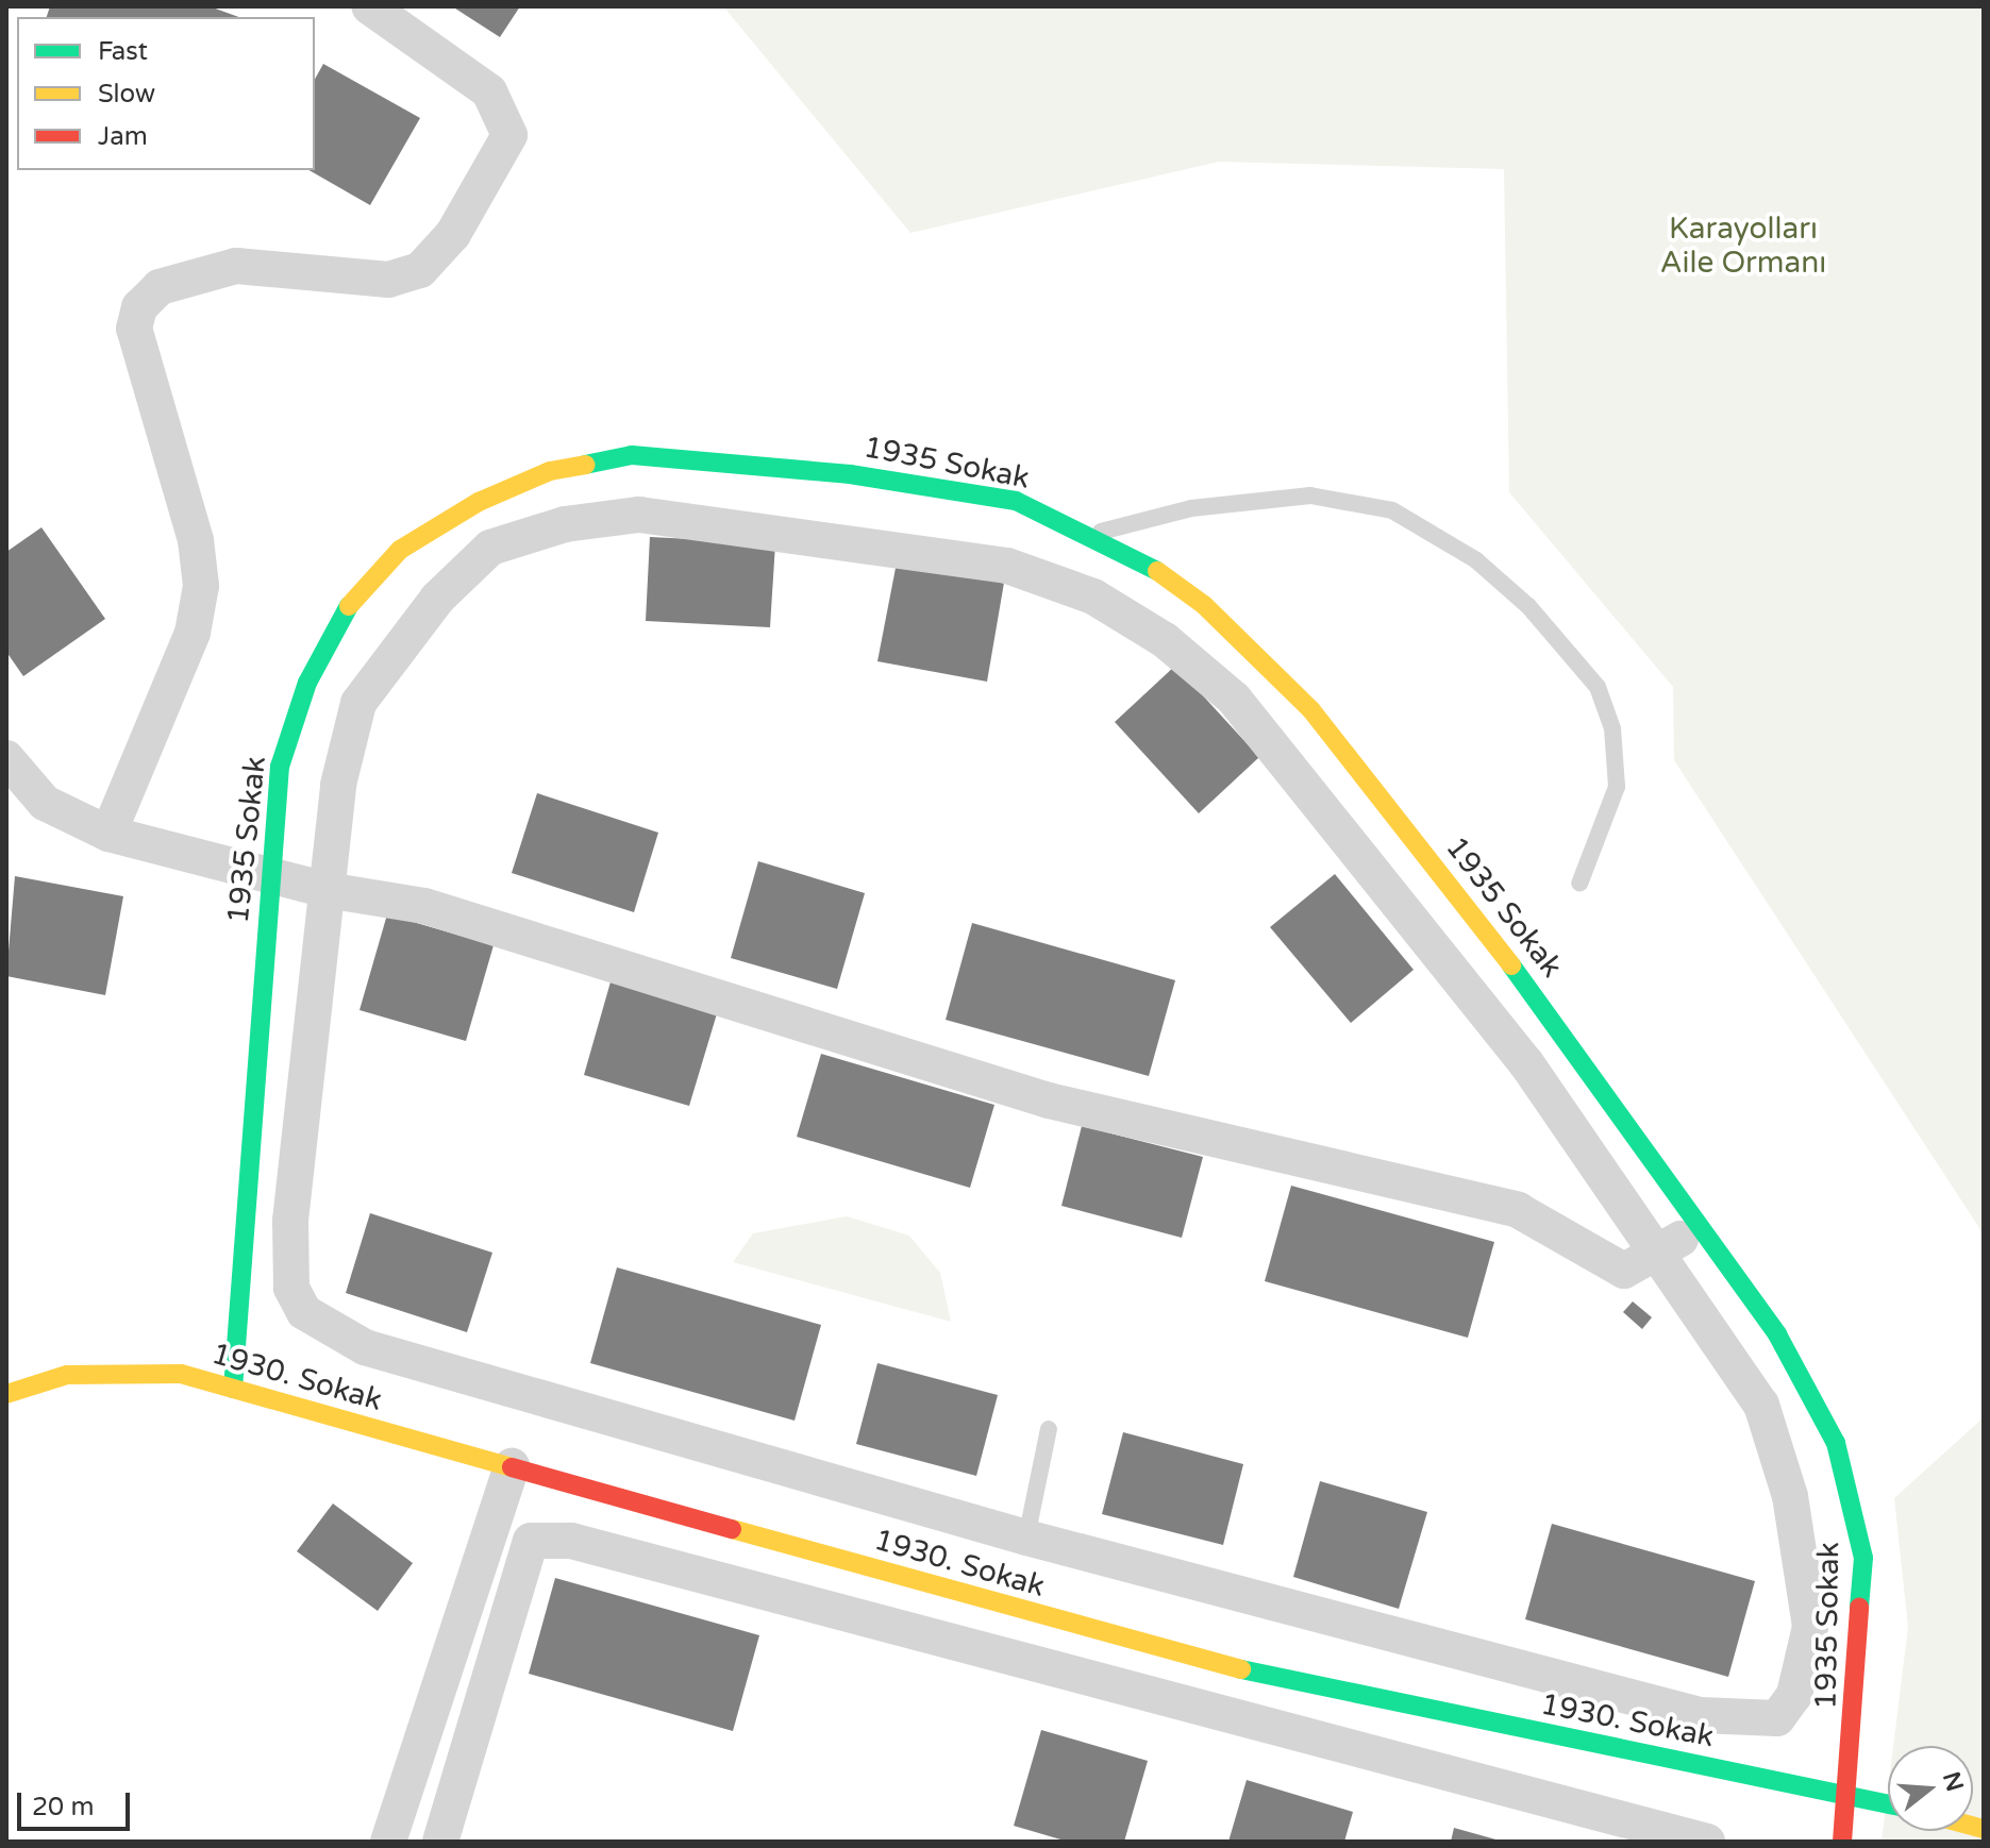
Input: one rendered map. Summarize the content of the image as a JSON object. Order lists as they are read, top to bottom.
{
  "streets": {
    "street": ["1935 Sokak", "1930. Sokak"]
  },
  "crossings": [
    ["1935 Sokak", "1930. Sokak"]
  ],
  "parks": ["Karayolları Aile Ormanı"],
  "legend": ["Fast", "Slow", "Jam"],
  "scale_bar": "20 m",
  "north": "right"
}
